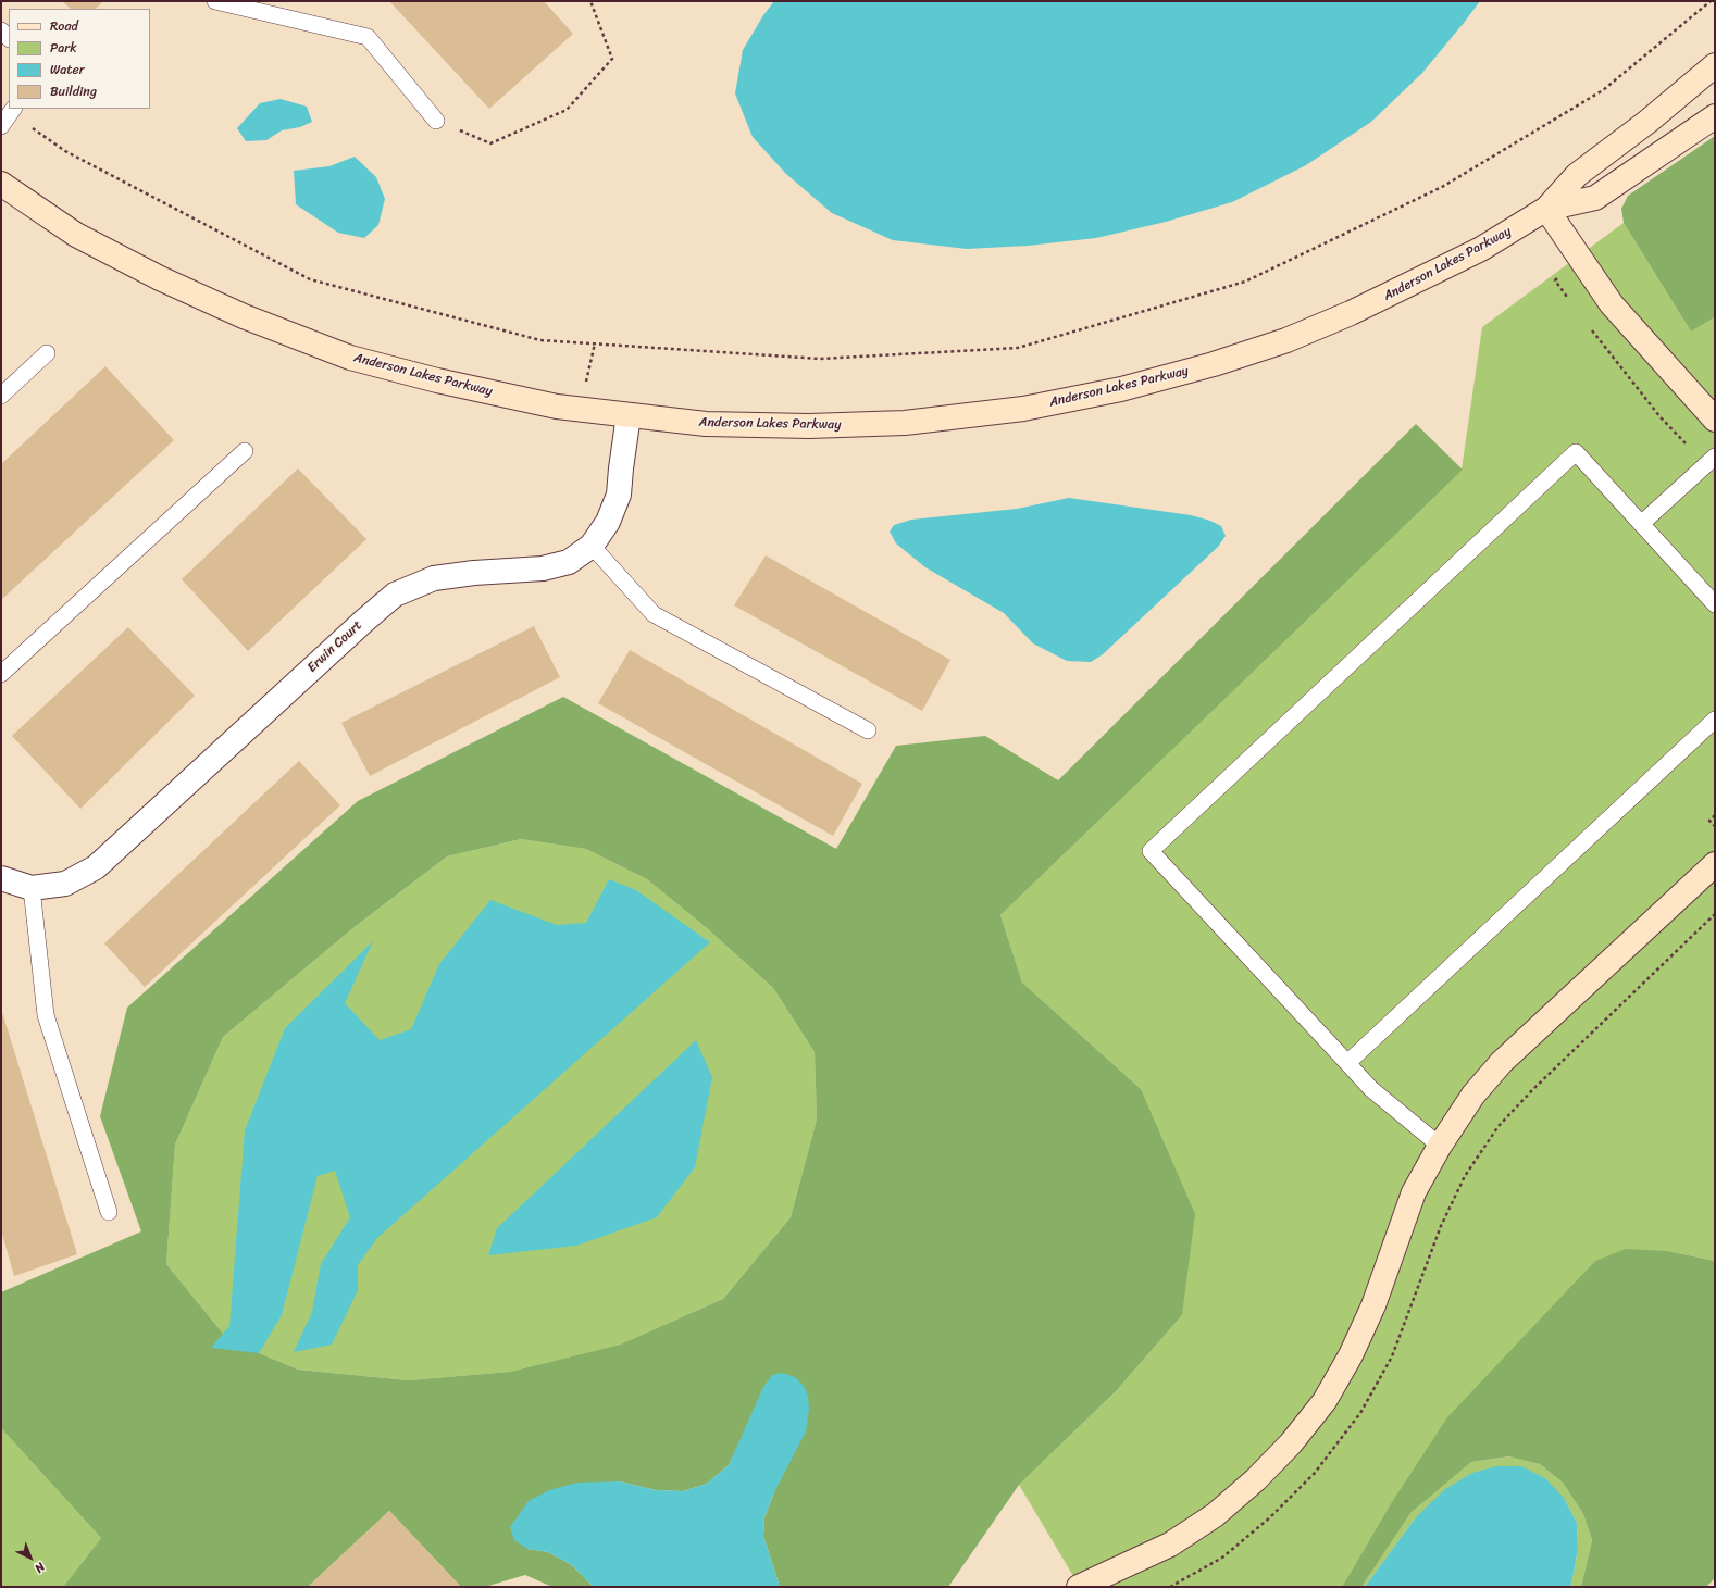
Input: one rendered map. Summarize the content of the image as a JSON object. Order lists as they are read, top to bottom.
{
  "streets": {
    "street": ["Anderson Lakes Parkway", "Erwin Court"]
  },
  "crossings": [
    ["Anderson Lakes Parkway", "Erwin Court"]
  ],
  "legend": [
    "Road",
    "Park",
    "Water",
    "Building"
  ],
  "north": "bottom right"
}
